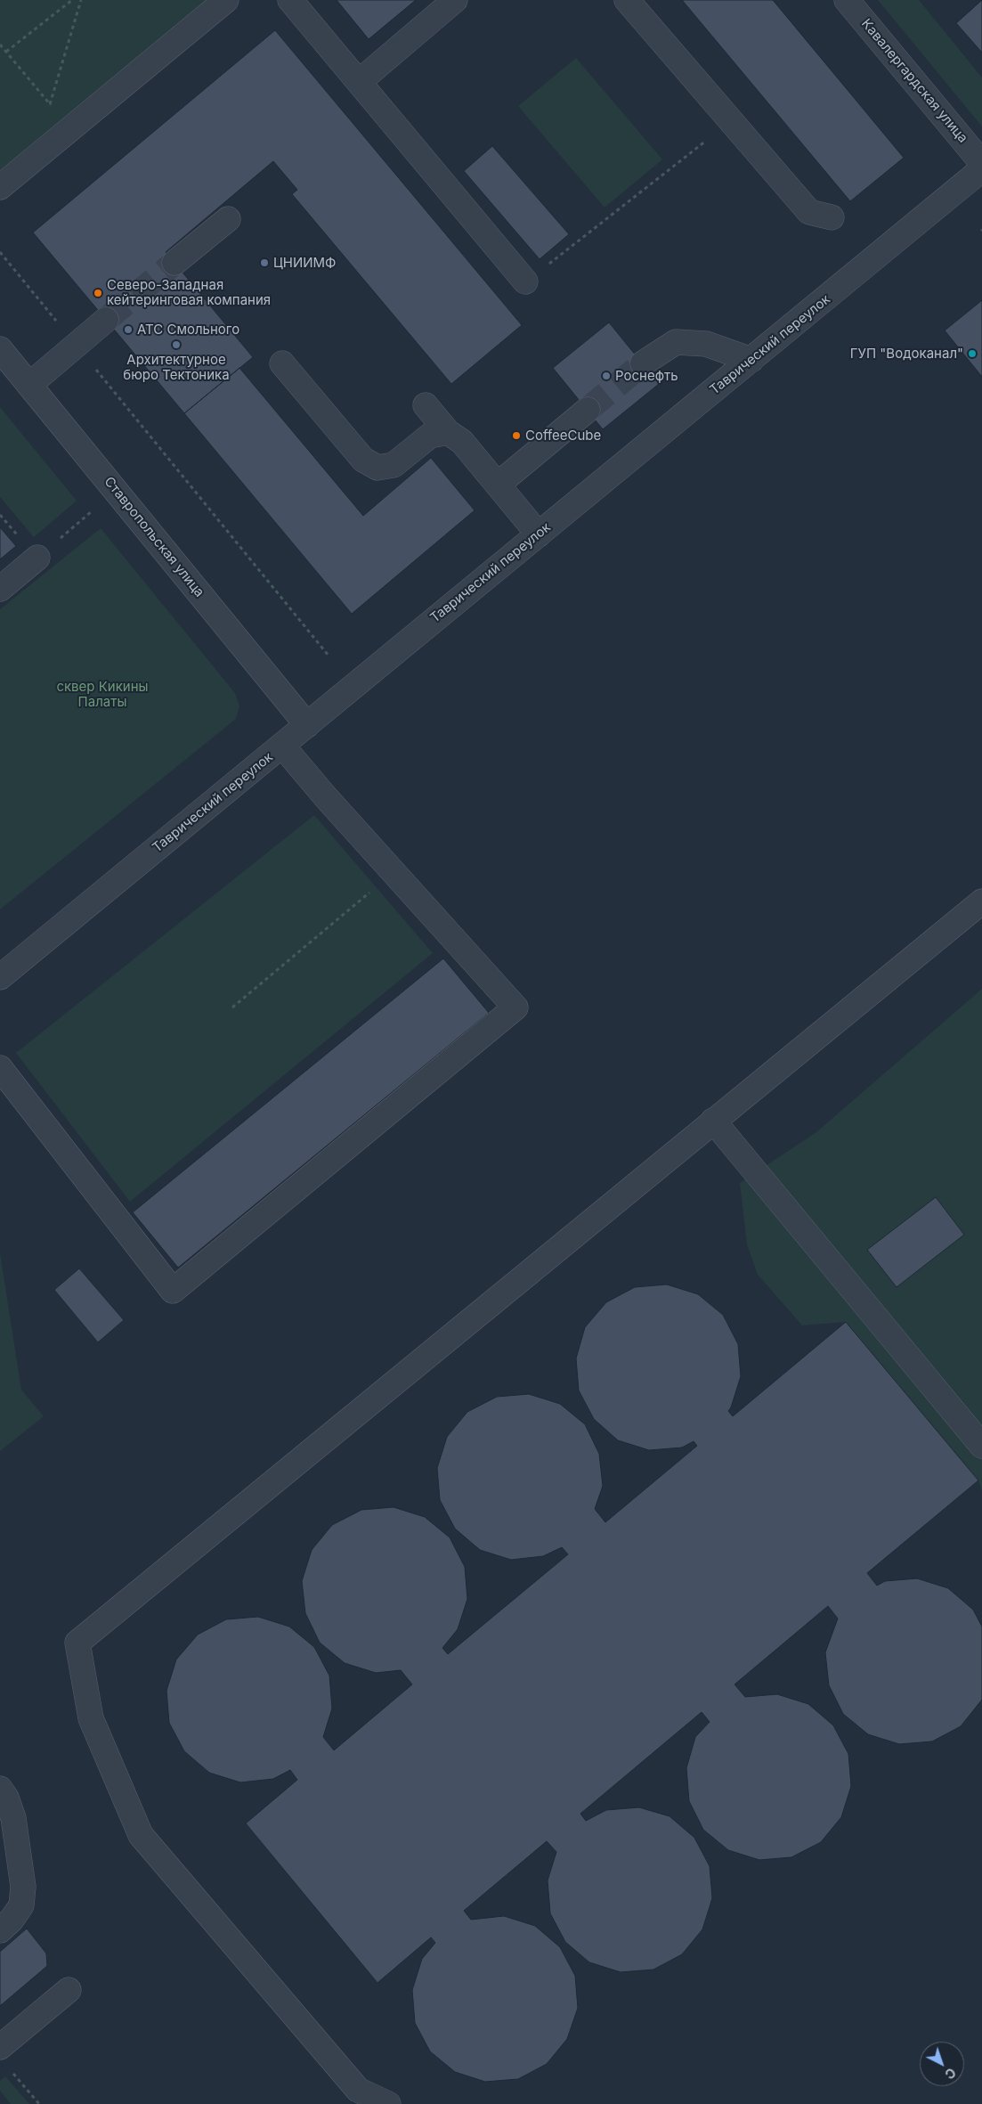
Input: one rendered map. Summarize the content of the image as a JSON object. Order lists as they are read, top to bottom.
{
  "streets": {
    "street": ["Кавалергардская улица", "Таврический переулок", "Ставропольская улица"]
  },
  "crossings": [
    ["Таврический переулок", "Ставропольская улица"]
  ],
  "parks": ["сквер Кикины Палаты"],
  "places": [
    "ЦНИИМФ",
    "Северо-Западная кейтеринговая компания",
    "АТС Смольного",
    "Архитектурное бюро Тектоника",
    "ГУП \"Водоканал\"",
    "Роснефть",
    "CoffeeCube"
  ],
  "north": "bottom right"
}
